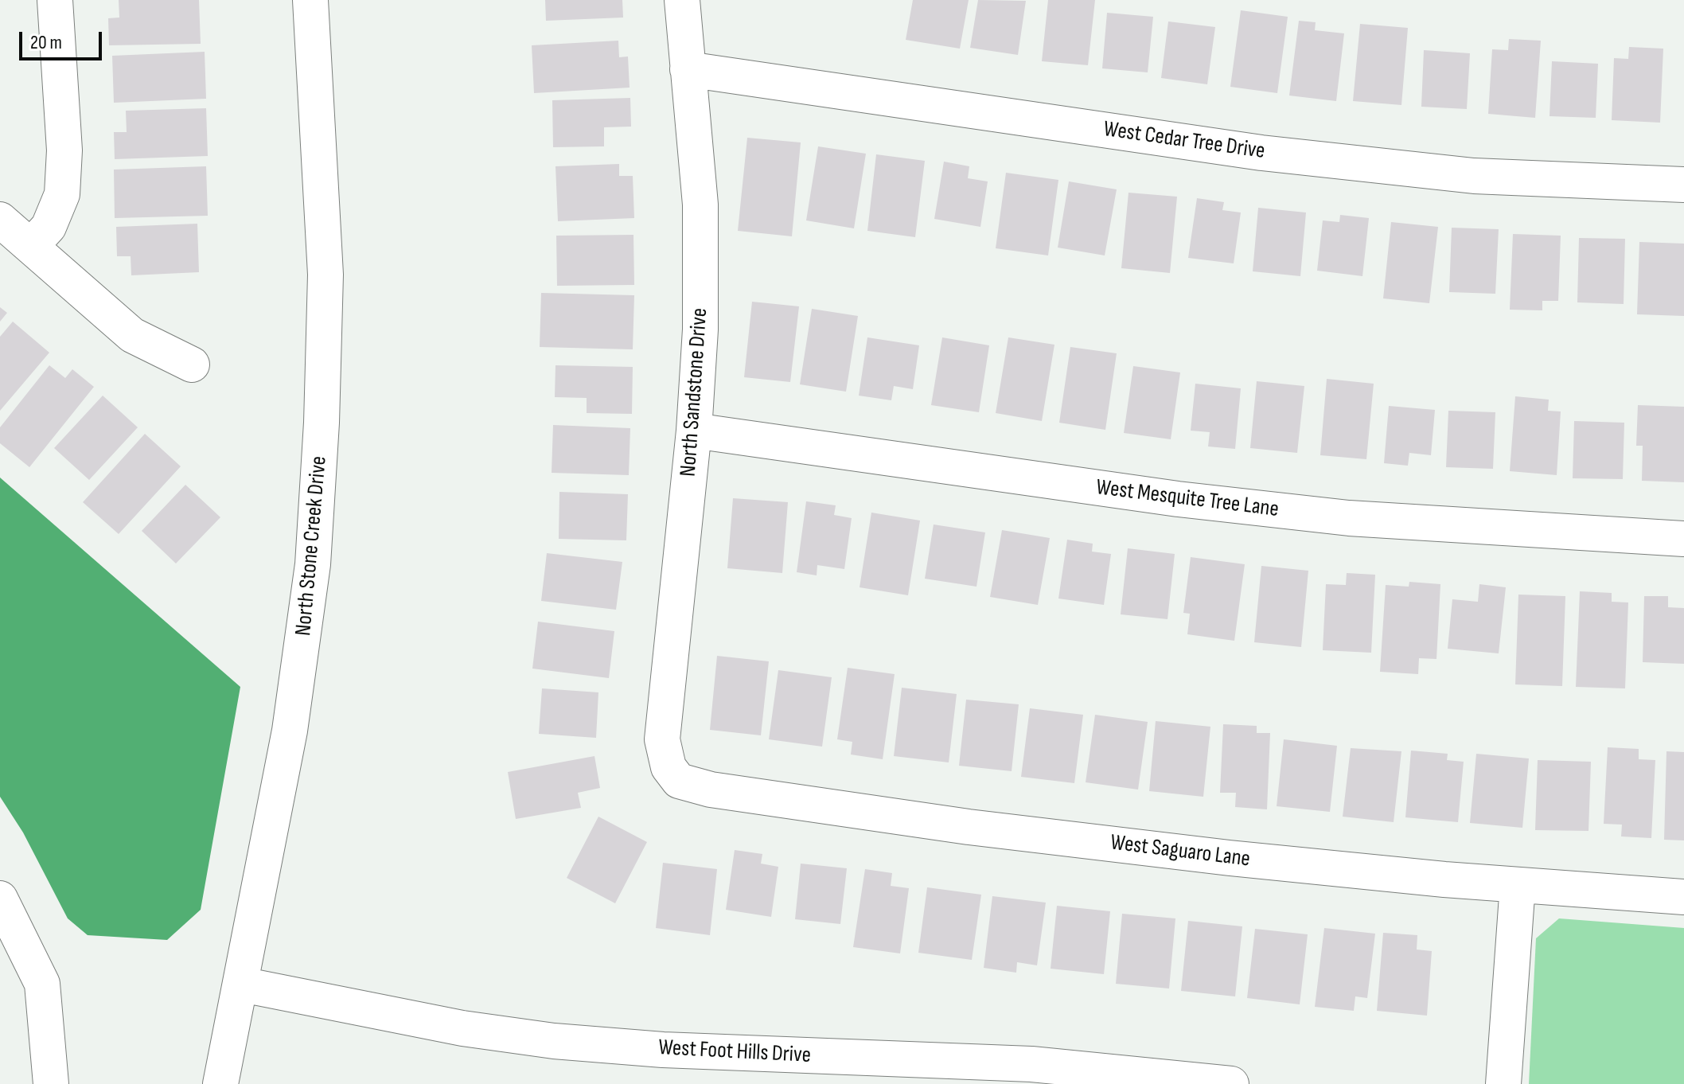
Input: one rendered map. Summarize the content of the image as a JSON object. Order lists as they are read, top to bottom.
{
  "streets": {
    "street": [
      "West Cedar Tree Drive",
      "North Sandstone Drive",
      "West Mesquite Tree Lane",
      "North Stone Creek Drive",
      "West Saguaro Lane",
      "West Foot Hills Drive"
    ]
  },
  "crossings": [
    ["West Cedar Tree Drive", "North Sandstone Drive"],
    ["North Sandstone Drive", "West Mesquite Tree Lane"],
    ["North Sandstone Drive", "West Saguaro Lane"],
    ["North Stone Creek Drive", "West Foot Hills Drive"]
  ],
  "scale_bar": "20 m"
}
